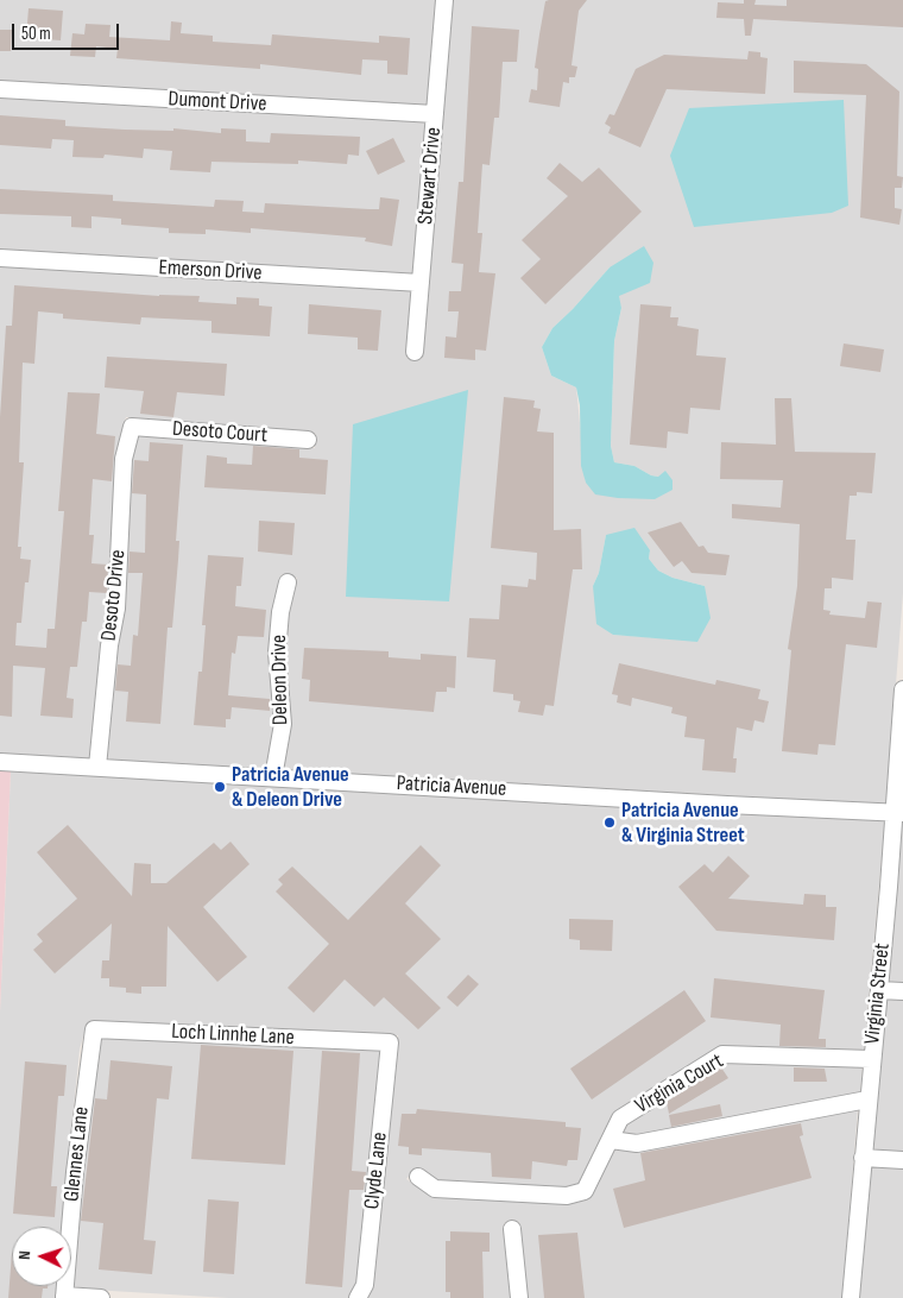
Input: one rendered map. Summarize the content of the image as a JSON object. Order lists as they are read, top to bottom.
{
  "streets": {
    "street": [
      "Dumont Drive",
      "Stewart Drive",
      "Emerson Drive",
      "Desoto Court",
      "Desoto Drive",
      "Deleon Drive",
      "Patricia Avenue",
      "Virginia Street",
      "Loch Linnhe Lane",
      "Virginia Court",
      "Glennes Lane",
      "Clyde Lane"
    ]
  },
  "crossings": [
    ["Dumont Drive", "Stewart Drive"],
    ["Stewart Drive", "Emerson Drive"],
    ["Desoto Court", "Desoto Drive"],
    ["Desoto Drive", "Patricia Avenue"],
    ["Deleon Drive", "Patricia Avenue"],
    ["Patricia Avenue", "Virginia Street"],
    ["Virginia Street", "Virginia Court"],
    ["Loch Linnhe Lane", "Glennes Lane"],
    ["Loch Linnhe Lane", "Clyde Lane"]
  ],
  "places": ["Patricia Avenue & Deleon Drive", "Patricia Avenue & Virginia Street"],
  "scale_bar": "50 m",
  "north": "left"
}
